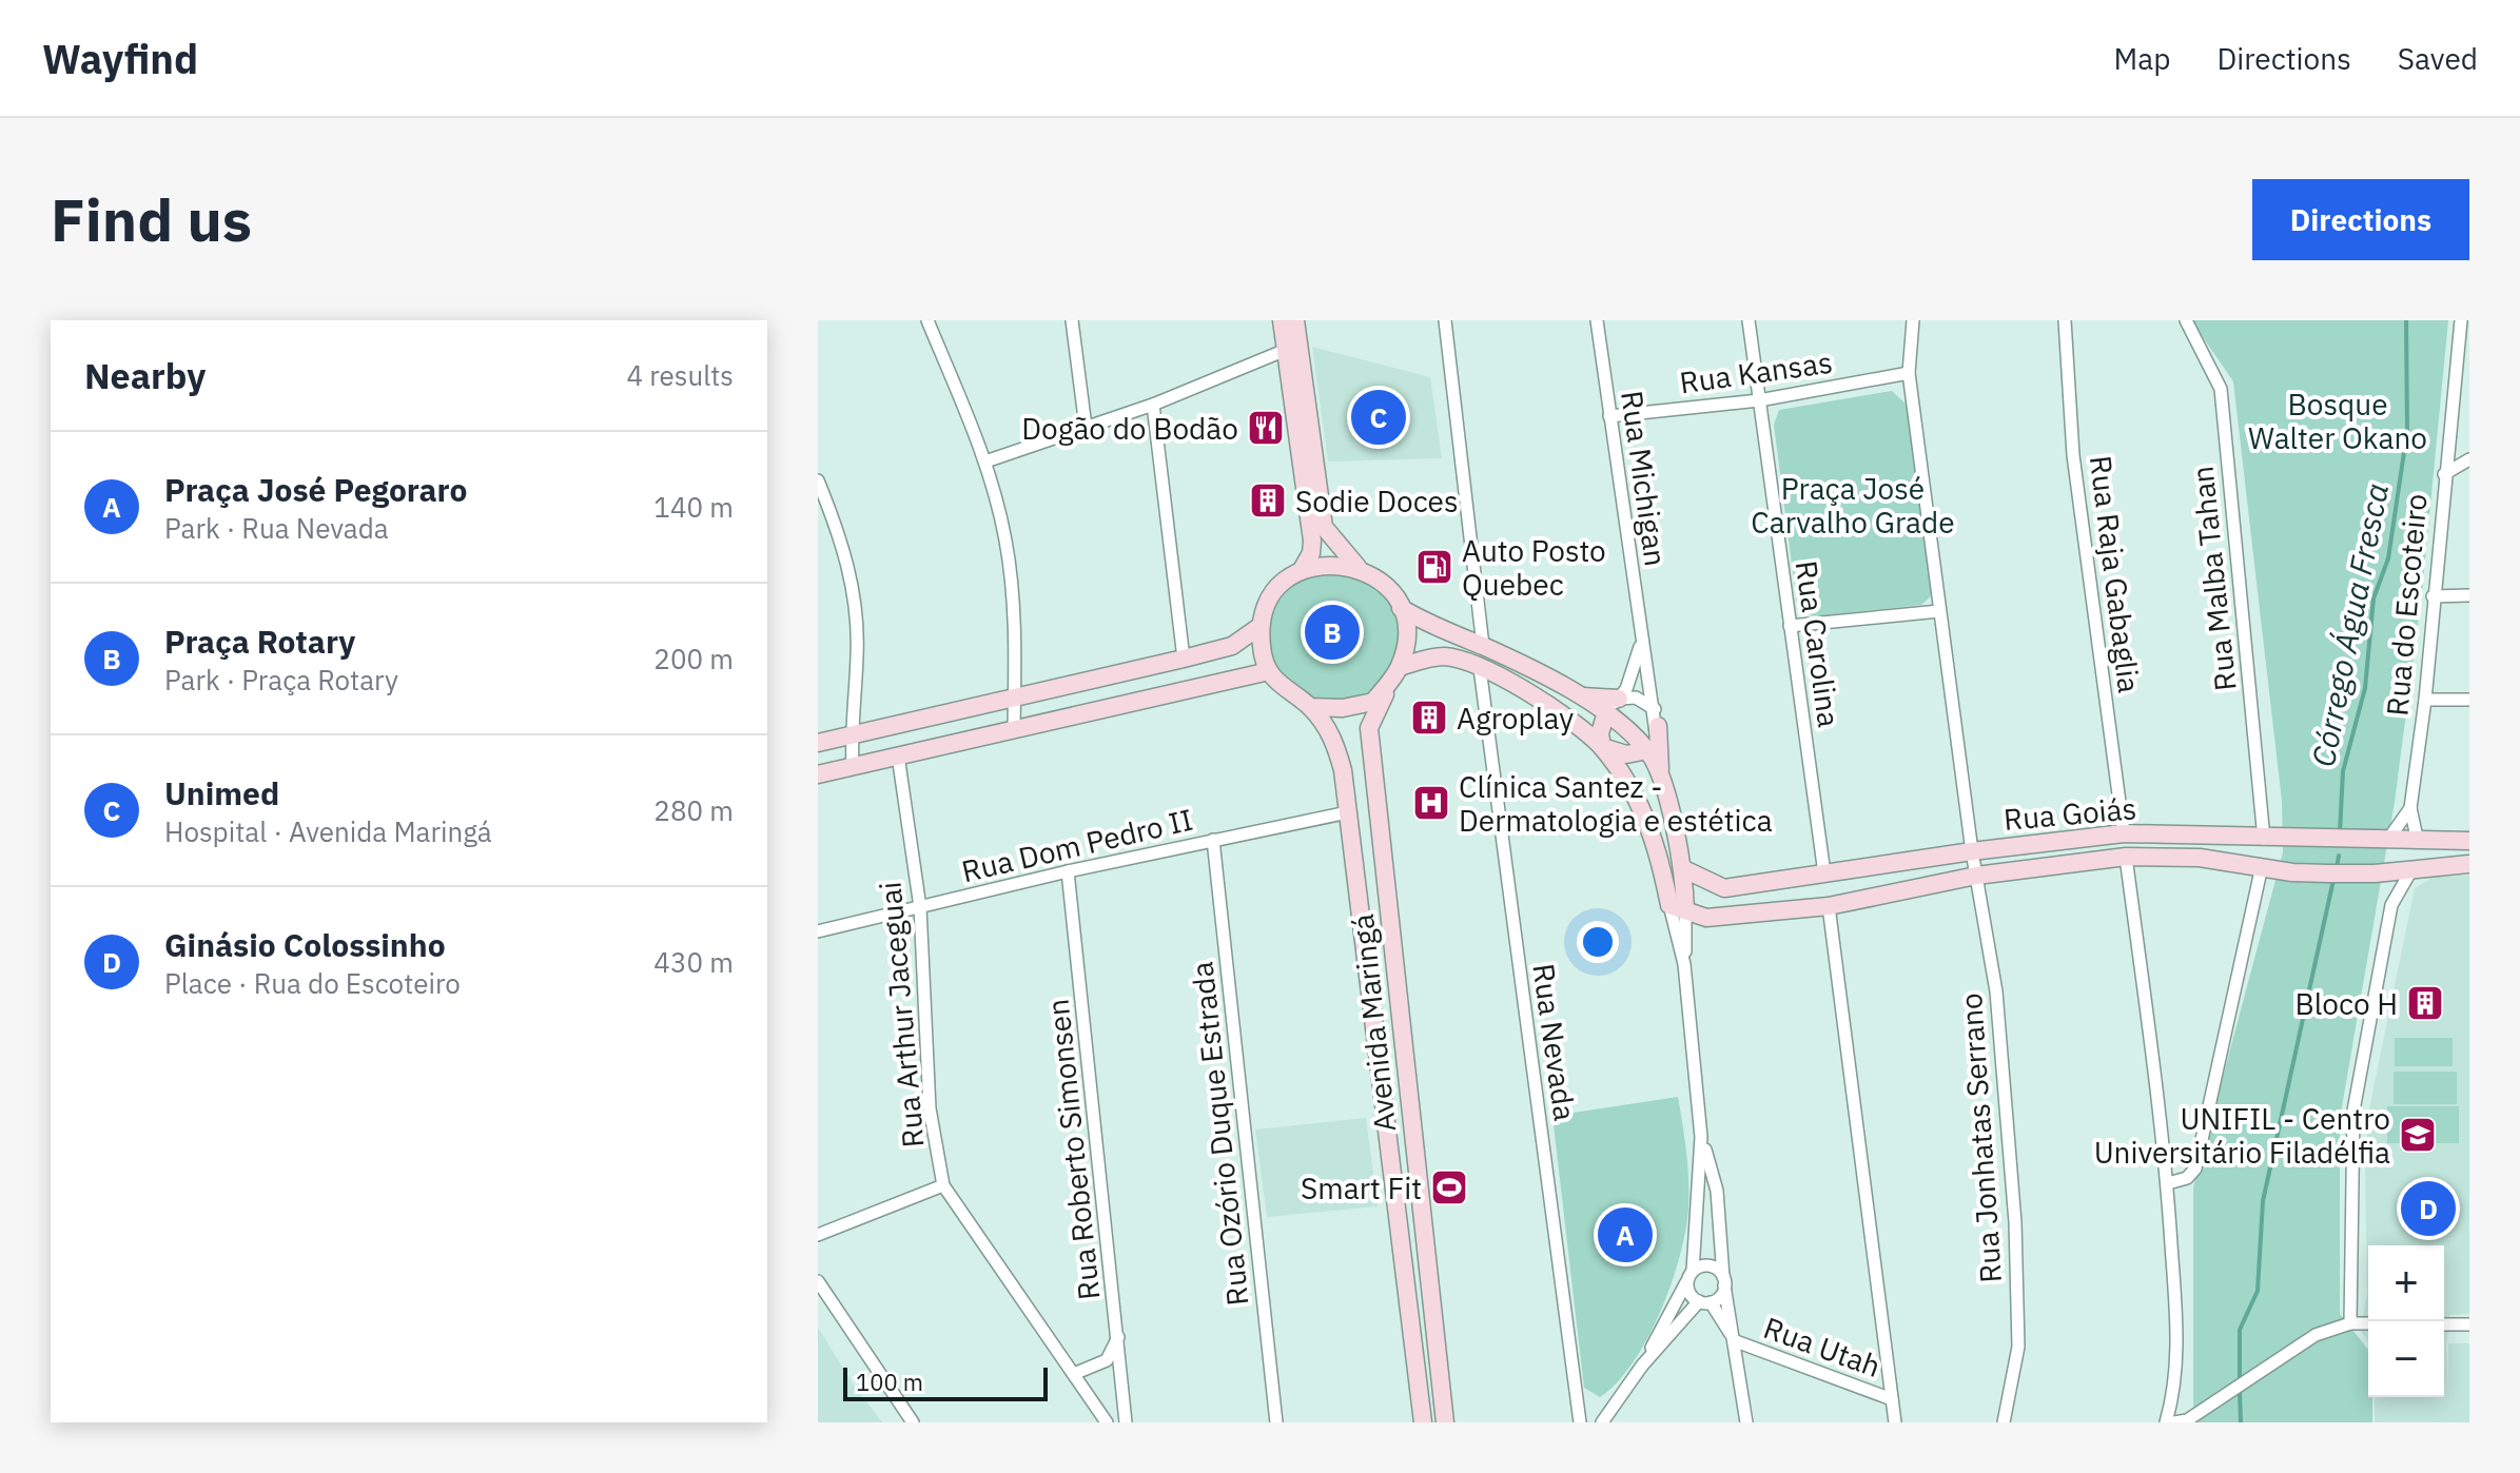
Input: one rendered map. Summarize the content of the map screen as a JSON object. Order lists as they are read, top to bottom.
{
  "streets": {
    "main road": ["Rua Goiás", "Avenida Maringá"],
    "street": [
      "Rua Kansas",
      "Rua Michigan",
      "Rua Raja Gabaglia",
      "Rua Malba Tahan",
      "Rua do Escoteiro",
      "Rua Carolina",
      "Rua Dom Pedro II",
      "Rua Arthur Jaceguai",
      "Rua Nevada",
      "Rua Ozório Duque Estrada",
      "Rua Jonhatas Serrano",
      "Rua Roberto Simonsen",
      "Rua Utah"
    ]
  },
  "crossings": [
    ["Rua Kansas", "Rua Michigan"],
    ["Rua Kansas", "Rua Carolina"],
    ["Rua Kansas", "Rua Jonhatas Serrano"],
    ["Rua Raja Gabaglia", "Rua Goiás"],
    ["Rua Malba Tahan", "Rua Goiás"],
    ["Rua do Escoteiro", "Rua Goiás"],
    ["Rua Carolina", "Rua Goiás"],
    ["Rua Goiás", "Rua Jonhatas Serrano"],
    ["Rua Dom Pedro II", "Rua Arthur Jaceguai"],
    ["Rua Dom Pedro II", "Avenida Maringá"],
    ["Rua Dom Pedro II", "Rua Ozório Duque Estrada"],
    ["Rua Dom Pedro II", "Rua Roberto Simonsen"]
  ],
  "water": ["Córrego Água Fresca"],
  "parks": ["Bosque Walter Okano", "Praça José Carvalho Grade"],
  "places": {
    "restaurant": ["Dogão do Bodão"],
    "building": ["Sodie Doces", "Agroplay", "Bloco H"],
    "fuel station": ["Auto Posto Quebec"],
    "hospital": ["Clínica Santez - Dermatologia e estética"],
    "school or university": ["UNIFIL - Centro Universitário Filadélfia"],
    "sports": ["Smart Fit"]
  },
  "scale_bar": "100 m",
  "page": {
    "header": "Wayfind",
    "nav": ["Map", "Directions", "Saved"],
    "buttons": "Directions",
    "title": "Find us",
    "heading": ["Nearby", "4 results"],
    "pins": [
      "C",
      "B",
      "D",
      "A"
    ],
    "list": [
      {
        "mark": "A",
        "name": "Praça José Pegoraro",
        "note": "Park · Rua Nevada",
        "value": "140 m"
      },
      {
        "mark": "B",
        "name": "Praça Rotary",
        "note": "Park · Praça Rotary",
        "value": "200 m"
      },
      {
        "mark": "C",
        "name": "Unimed",
        "note": "Hospital · Avenida Maringá",
        "value": "280 m"
      },
      {
        "mark": "D",
        "name": "Ginásio Colossinho",
        "note": "Place · Rua do Escoteiro",
        "value": "430 m"
      }
    ],
    "map_buttons": ["+", "−"],
    "scale": "100 m"
  }
}
